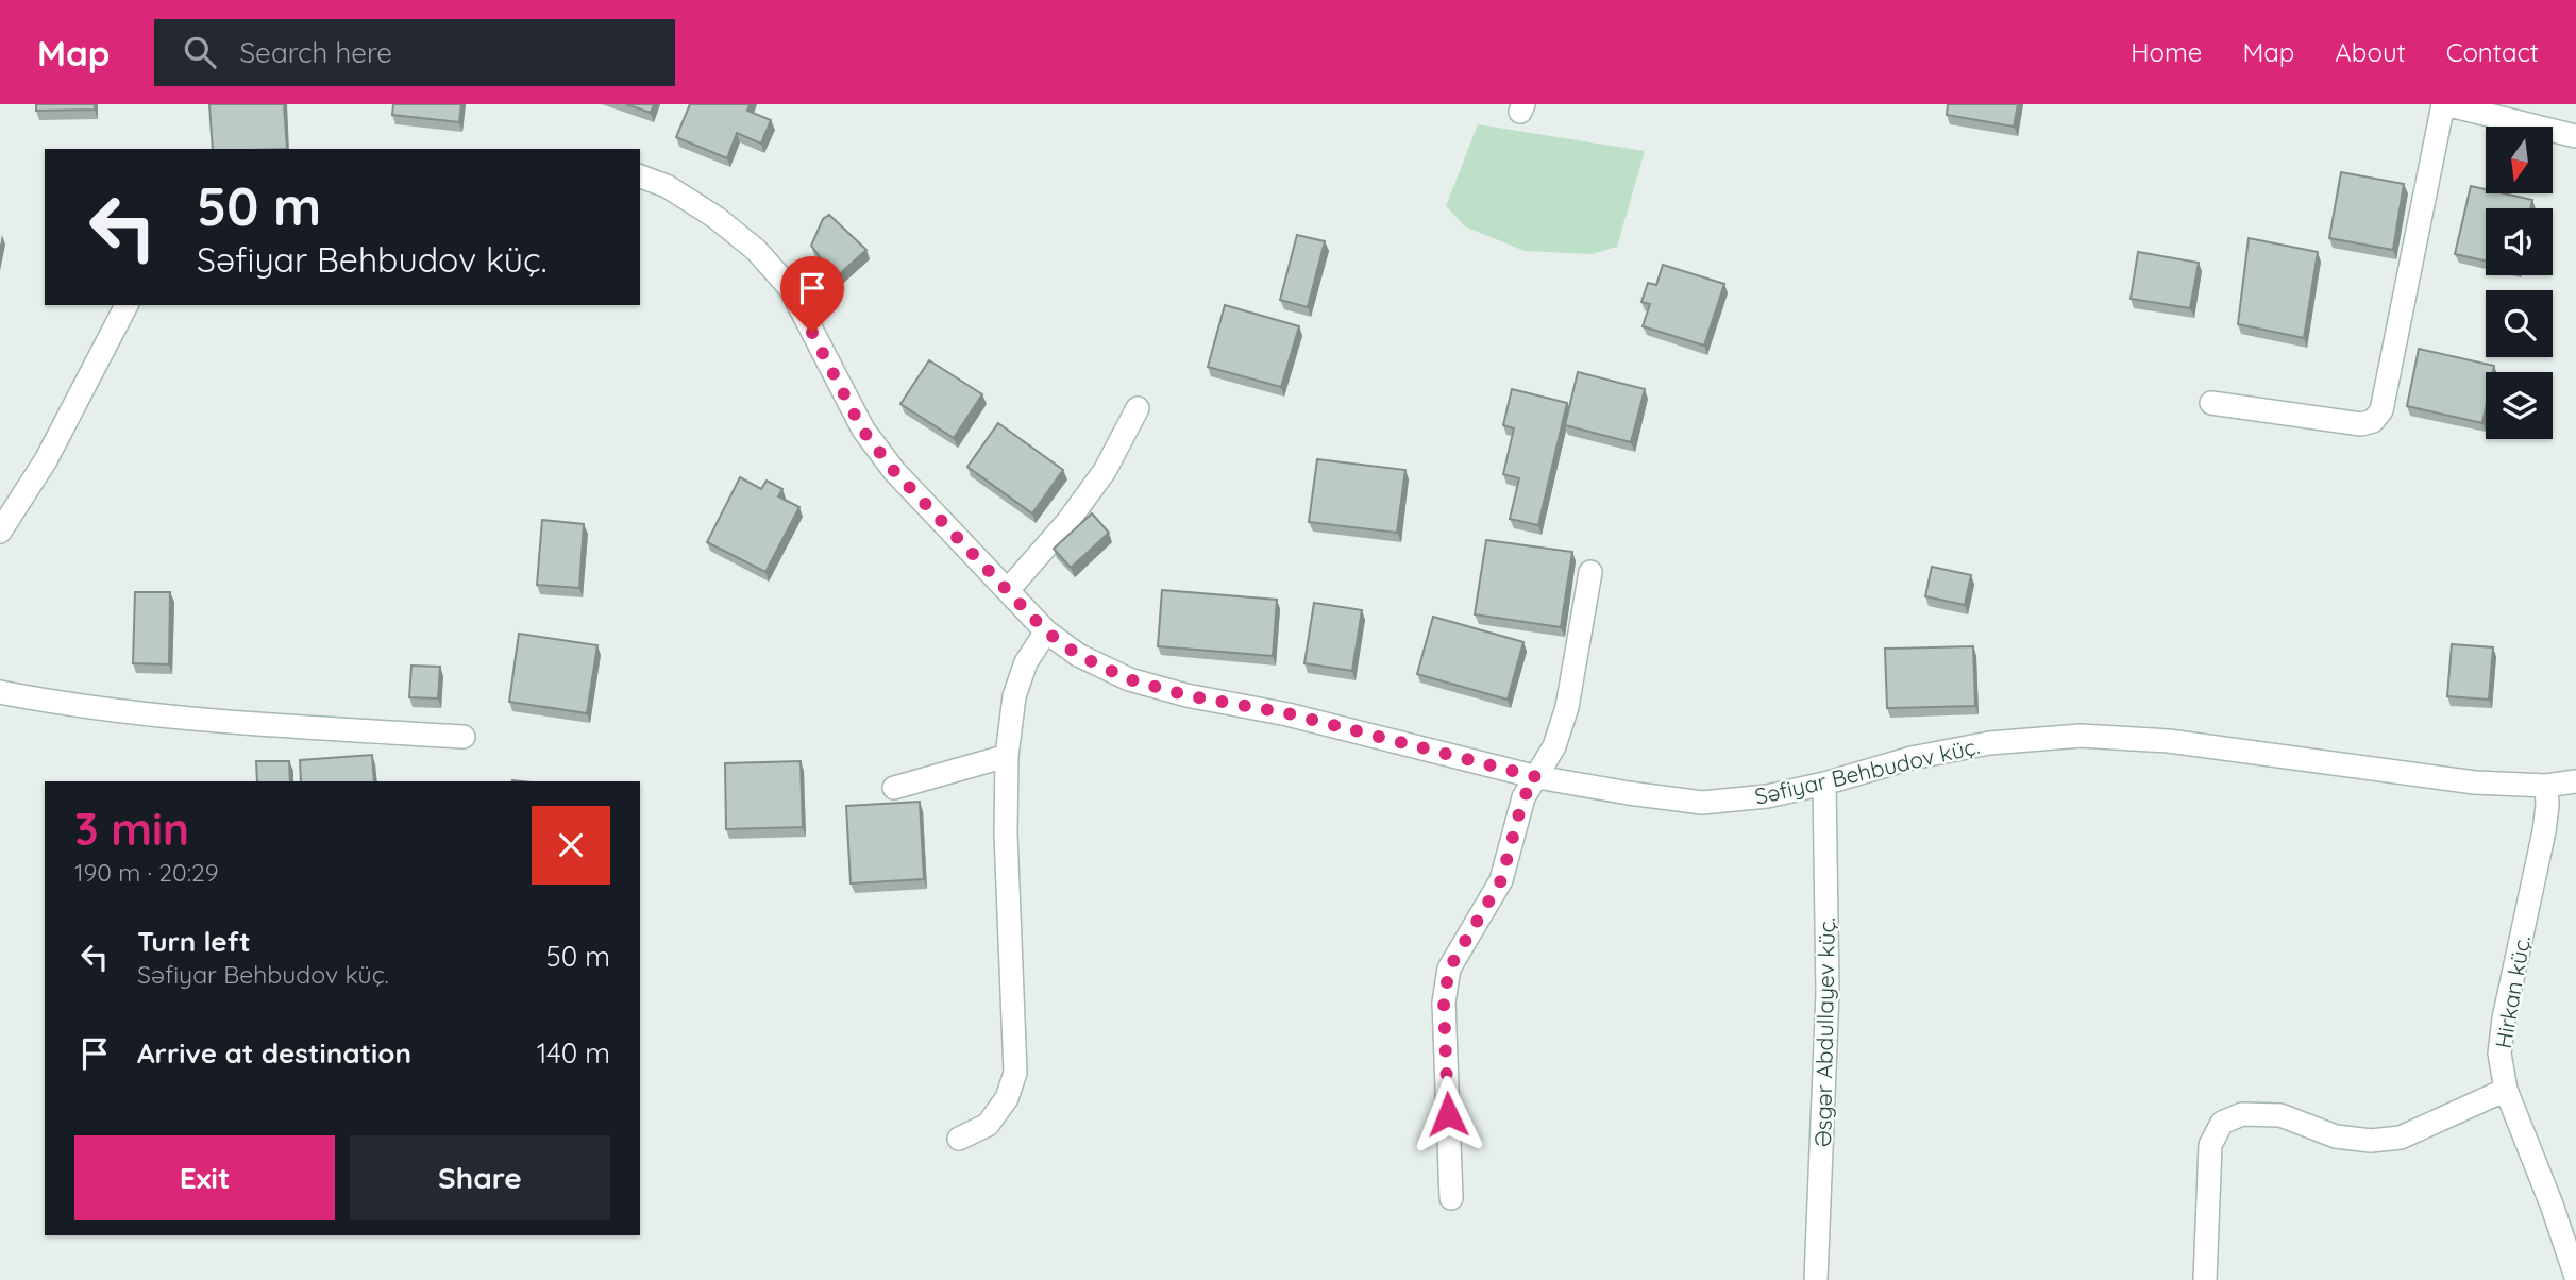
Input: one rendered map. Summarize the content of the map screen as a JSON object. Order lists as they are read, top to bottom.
{
  "streets": {
    "street": ["Səfiyar Behbudov küç.", "Hirkan küç.", "Əsgər Abdullayev küç."]
  },
  "crossings": [
    ["Səfiyar Behbudov küç.", "Hirkan küç."],
    ["Səfiyar Behbudov küç.", "Əsgər Abdullayev küç."]
  ],
  "north": "bottom",
  "page": {
    "header": "Map",
    "search": "Search here",
    "nav": [
      "Home",
      "Map",
      "About",
      "Contact"
    ],
    "turn": ["50 m", "Səfiyar Behbudov küç."],
    "heading": ["3 min", "190 m · 20:29"],
    "list": [
      {
        "name": "Turn left",
        "note": "Səfiyar Behbudov küç.",
        "value": "50 m"
      },
      {
        "name": "Arrive at destination",
        "value": "140 m"
      }
    ],
    "buttons": ["Exit", "Share"]
  }
}
